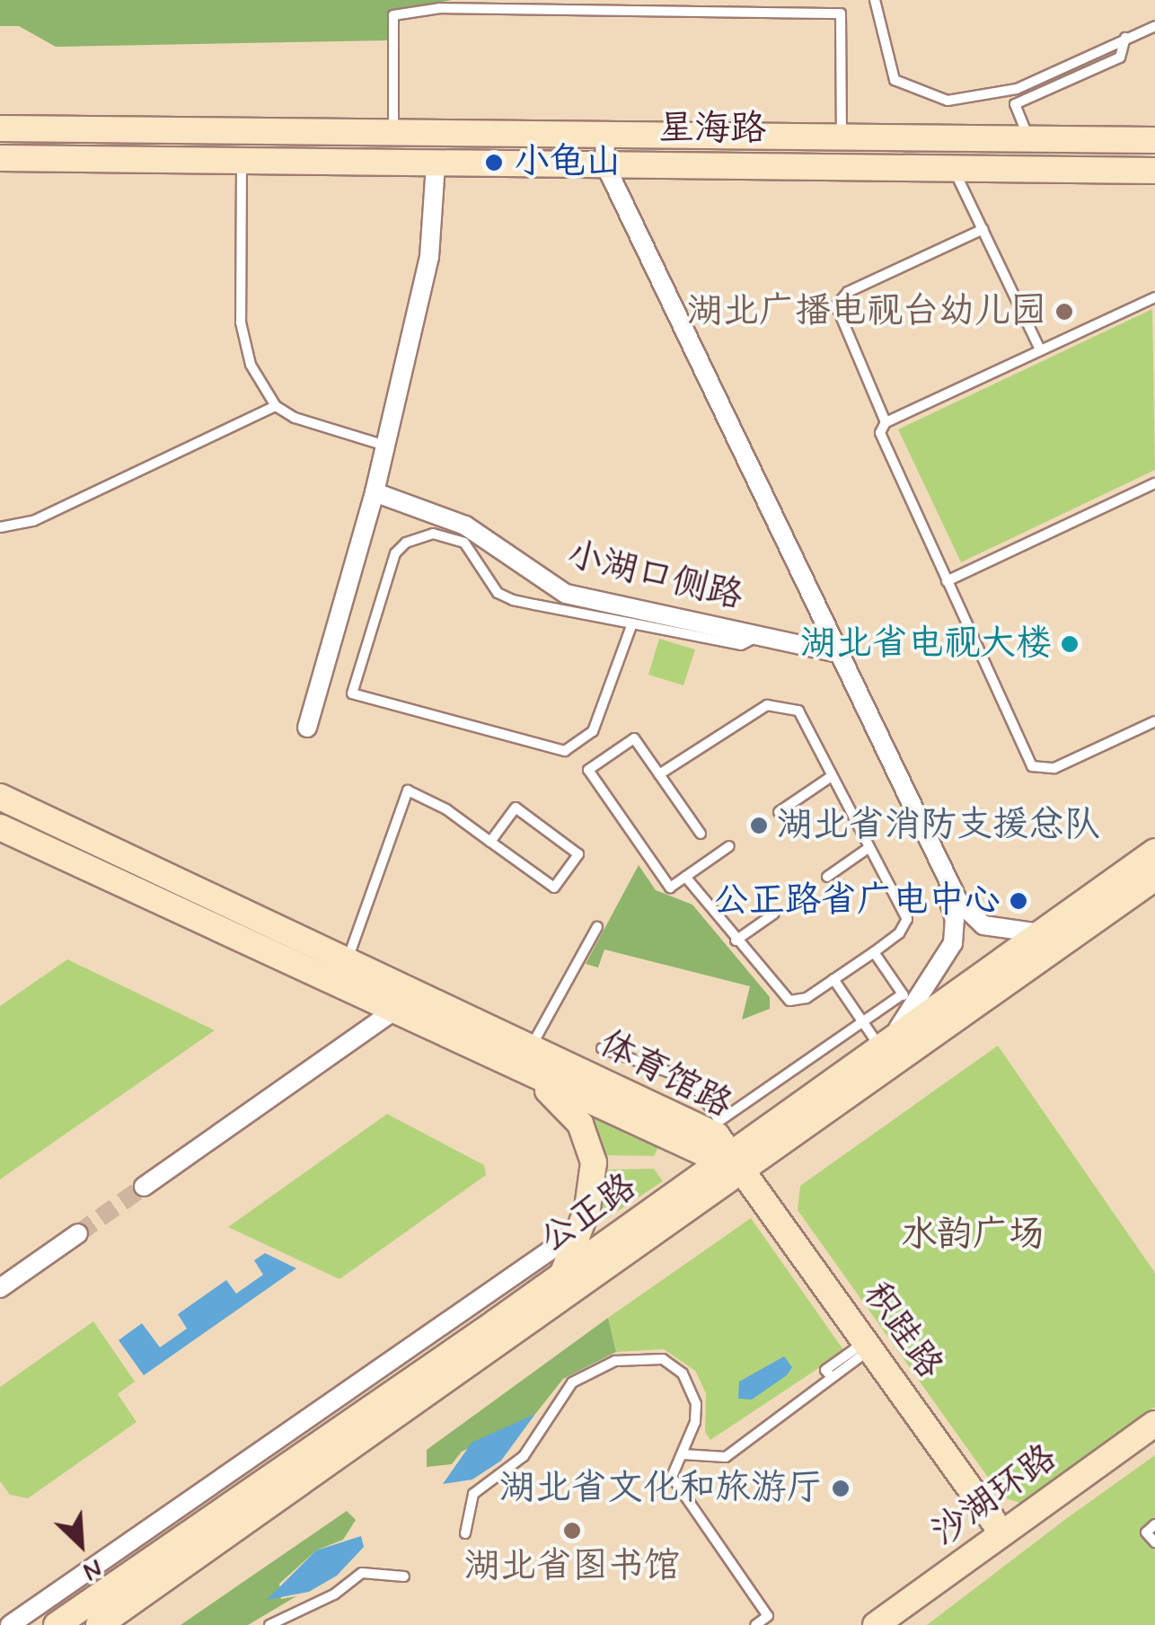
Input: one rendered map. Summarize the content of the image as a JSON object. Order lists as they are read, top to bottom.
{
  "streets": {
    "main road": [
      "星海路",
      "体育馆路",
      "公正路",
      "积跬路",
      "沙湖环路"
    ],
    "street": ["小湖口侧路"]
  },
  "crossings": [
    ["体育馆路", "公正路"],
    ["体育馆路", "积跬路"],
    ["公正路", "积跬路"],
    ["积跬路", "沙湖环路"]
  ],
  "parks": ["水韵广场"],
  "places": [
    "小龟山",
    "湖北广播电视台幼儿园",
    "湖北省电视大楼",
    "湖北省消防支援总队",
    "公正路省广电中心",
    "湖北省文化和旅游厅",
    "湖北省图书馆"
  ],
  "north": "bottom right"
}
